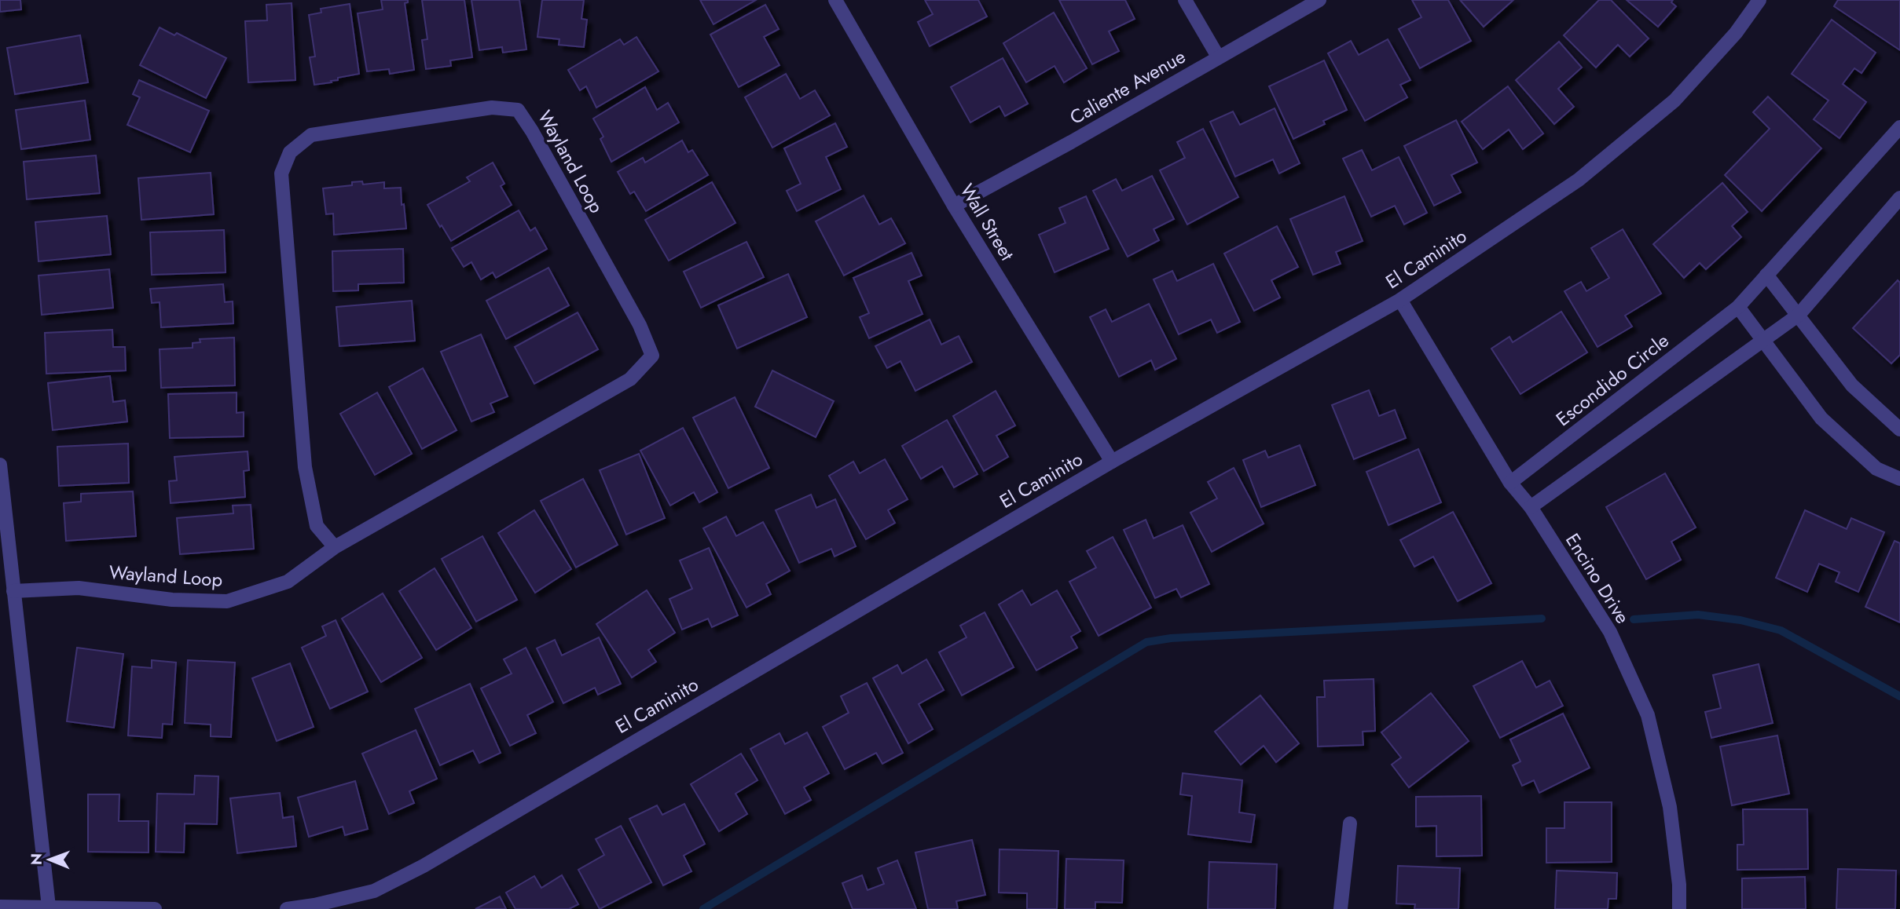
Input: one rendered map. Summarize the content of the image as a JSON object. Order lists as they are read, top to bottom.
{
  "streets": {
    "street": [
      "Caliente Avenue",
      "Wayland Loop",
      "Wall Street",
      "El Caminito",
      "Escondido Circle",
      "Encino Drive"
    ]
  },
  "crossings": [
    ["Caliente Avenue", "Wall Street"],
    ["Wall Street", "El Caminito"],
    ["El Caminito", "Encino Drive"],
    ["Escondido Circle", "Encino Drive"]
  ],
  "north": "left"
}
